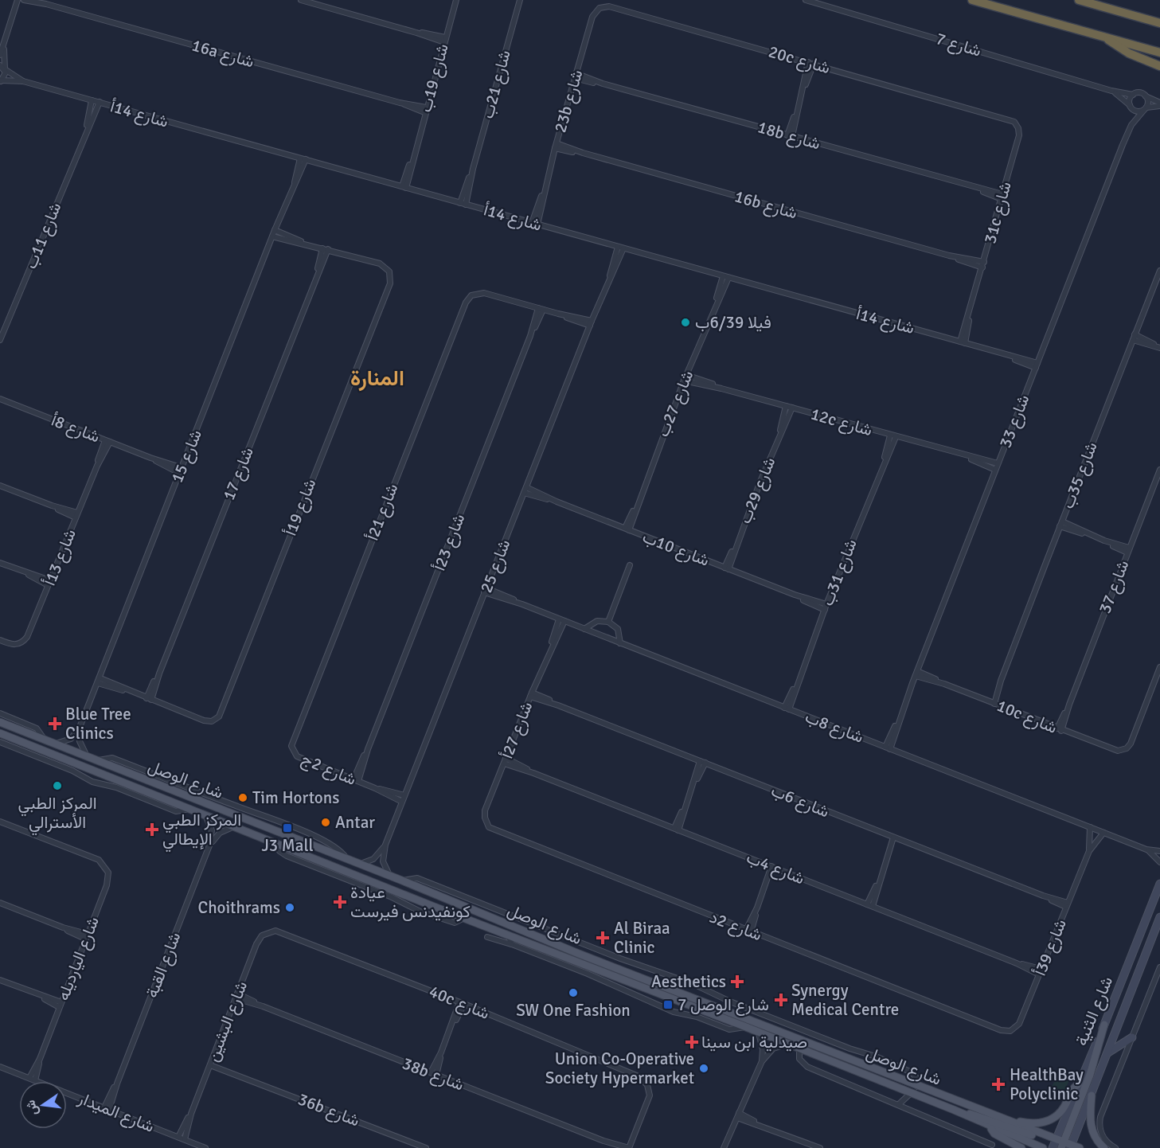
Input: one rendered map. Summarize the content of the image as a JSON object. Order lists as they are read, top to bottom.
{
  "streets": {
    "main road": ["شارع الوصل", "شارع الثنية"],
    "street": [
      "شارع 7",
      "16a شارع",
      "20c شارع",
      "شارع 19ب",
      "شارع 21ب",
      "23b شارع",
      "شارع 14أ",
      "18b شارع",
      "16b شارع",
      "31c شارع",
      "شارع 11ب",
      "شارع 27ب",
      "شارع 33",
      "12c شارع",
      "شارع 8أ",
      "شارع 15",
      "شارع 17",
      "شارع 35ب",
      "شارع 29ب",
      "شارع 19أ",
      "شارع 21أ",
      "شارع 23أ",
      "شارع 10ب",
      "شارع 13أ",
      "شارع 25",
      "شارع 31ب",
      "شارع 37",
      "10c شارع",
      "شارع 8ب",
      "شارع 27أ",
      "شارع 2ج",
      "شارع 6ب",
      "شارع 4ب",
      "شارع 2د",
      "شارع 39أ",
      "شارع اليارديله",
      "شارع القبة",
      "40c شارع",
      "شارع البشين",
      "38b شارع",
      "36b شارع",
      "شارع الميدار"
    ]
  },
  "crossings": [
    ["شارع 7", "شارع 33"],
    ["16a شارع", "شارع 19ب"],
    ["20c شارع", "23b شارع"],
    ["20c شارع", "31c شارع"],
    ["شارع 19ب", "شارع 14أ"],
    ["شارع 21ب", "شارع 14أ"],
    ["23b شارع", "شارع 14أ"],
    ["23b شارع", "18b شارع"],
    ["23b شارع", "16b شارع"],
    ["شارع 14أ", "31c شارع"],
    ["شارع 14أ", "شارع 11ب"],
    ["شارع 14أ", "شارع 27ب"],
    ["شارع 14أ", "شارع 33"],
    ["شارع 14أ", "شارع 15"],
    ["شارع 14أ", "شارع 25"],
    ["18b شارع", "31c شارع"],
    ["16b شارع", "31c شارع"],
    ["شارع 27ب", "12c شارع"],
    ["شارع 27ب", "شارع 10ب"],
    ["شارع 33", "12c شارع"],
    ["شارع 33", "10c شارع"],
    ["شارع 33", "شارع 8ب"],
    ["12c شارع", "شارع 29ب"],
    ["12c شارع", "شارع 31ب"],
    ["شارع 8أ", "شارع 15"],
    ["شارع 8أ", "شارع 13أ"],
    ["شارع 15", "شارع الوصل"],
    ["شارع 17", "شارع 19أ"],
    ["شارع 35ب", "10c شارع"],
    ["شارع 29ب", "شارع 10ب"],
    ["شارع 21أ", "شارع 23أ"],
    ["شارع 21أ", "شارع 2ج"],
    ["شارع 23أ", "شارع 2ج"],
    ["شارع 10ب", "شارع 25"],
    ["شارع 10ب", "شارع 31ب"],
    ["شارع 25", "شارع 8ب"],
    ["شارع 25", "شارع 2ج"],
    ["شارع 25", "شارع الوصل"],
    ["شارع 31ب", "شارع 8ب"],
    ["شارع 37", "10c شارع"],
    ["شارع 8ب", "شارع 27أ"],
    ["شارع 8ب", "شارع 39أ"],
    ["شارع 27أ", "شارع 6ب"],
    ["شارع 27أ", "شارع 4ب"],
    ["شارع 27أ", "شارع 2د"],
    ["شارع الوصل", "شارع القبة"],
    ["شارع الوصل", "شارع الثنية"],
    ["شارع 6ب", "شارع 39أ"],
    ["شارع 4ب", "شارع 39أ"],
    ["شارع 2د", "شارع 39أ"],
    ["شارع اليارديله", "شارع الميدار"],
    ["شارع القبة", "شارع الميدار"],
    ["40c شارع", "شارع البشين"],
    ["40c شارع", "38b شارع"],
    ["شارع البشين", "38b شارع"],
    ["شارع البشين", "36b شارع"],
    ["شارع البشين", "شارع الميدار"]
  ],
  "districts": ["المنارة"],
  "places": {
    "other": [
      "فيلا 6/39ب",
      "المركز الطبي الأسترالي",
      "Tim Hortons",
      "Antar",
      "Choithrams",
      "SW One Fashion",
      "Union Co-Operative Society Hypermarket"
    ],
    "health": [
      "Blue Tree Clinics",
      "المركز الطبي الإيطالي",
      "عيادة كونفيدنس فيرست",
      "Al Biraa Clinic",
      "Aesthetics",
      "Synergy Medical Centre",
      "صيدلية ابن سينا",
      "HealthBay Polyclinic"
    ],
    "transit": ["J3 Mall", "شارع الوصل 7"]
  },
  "north": "left"
}
